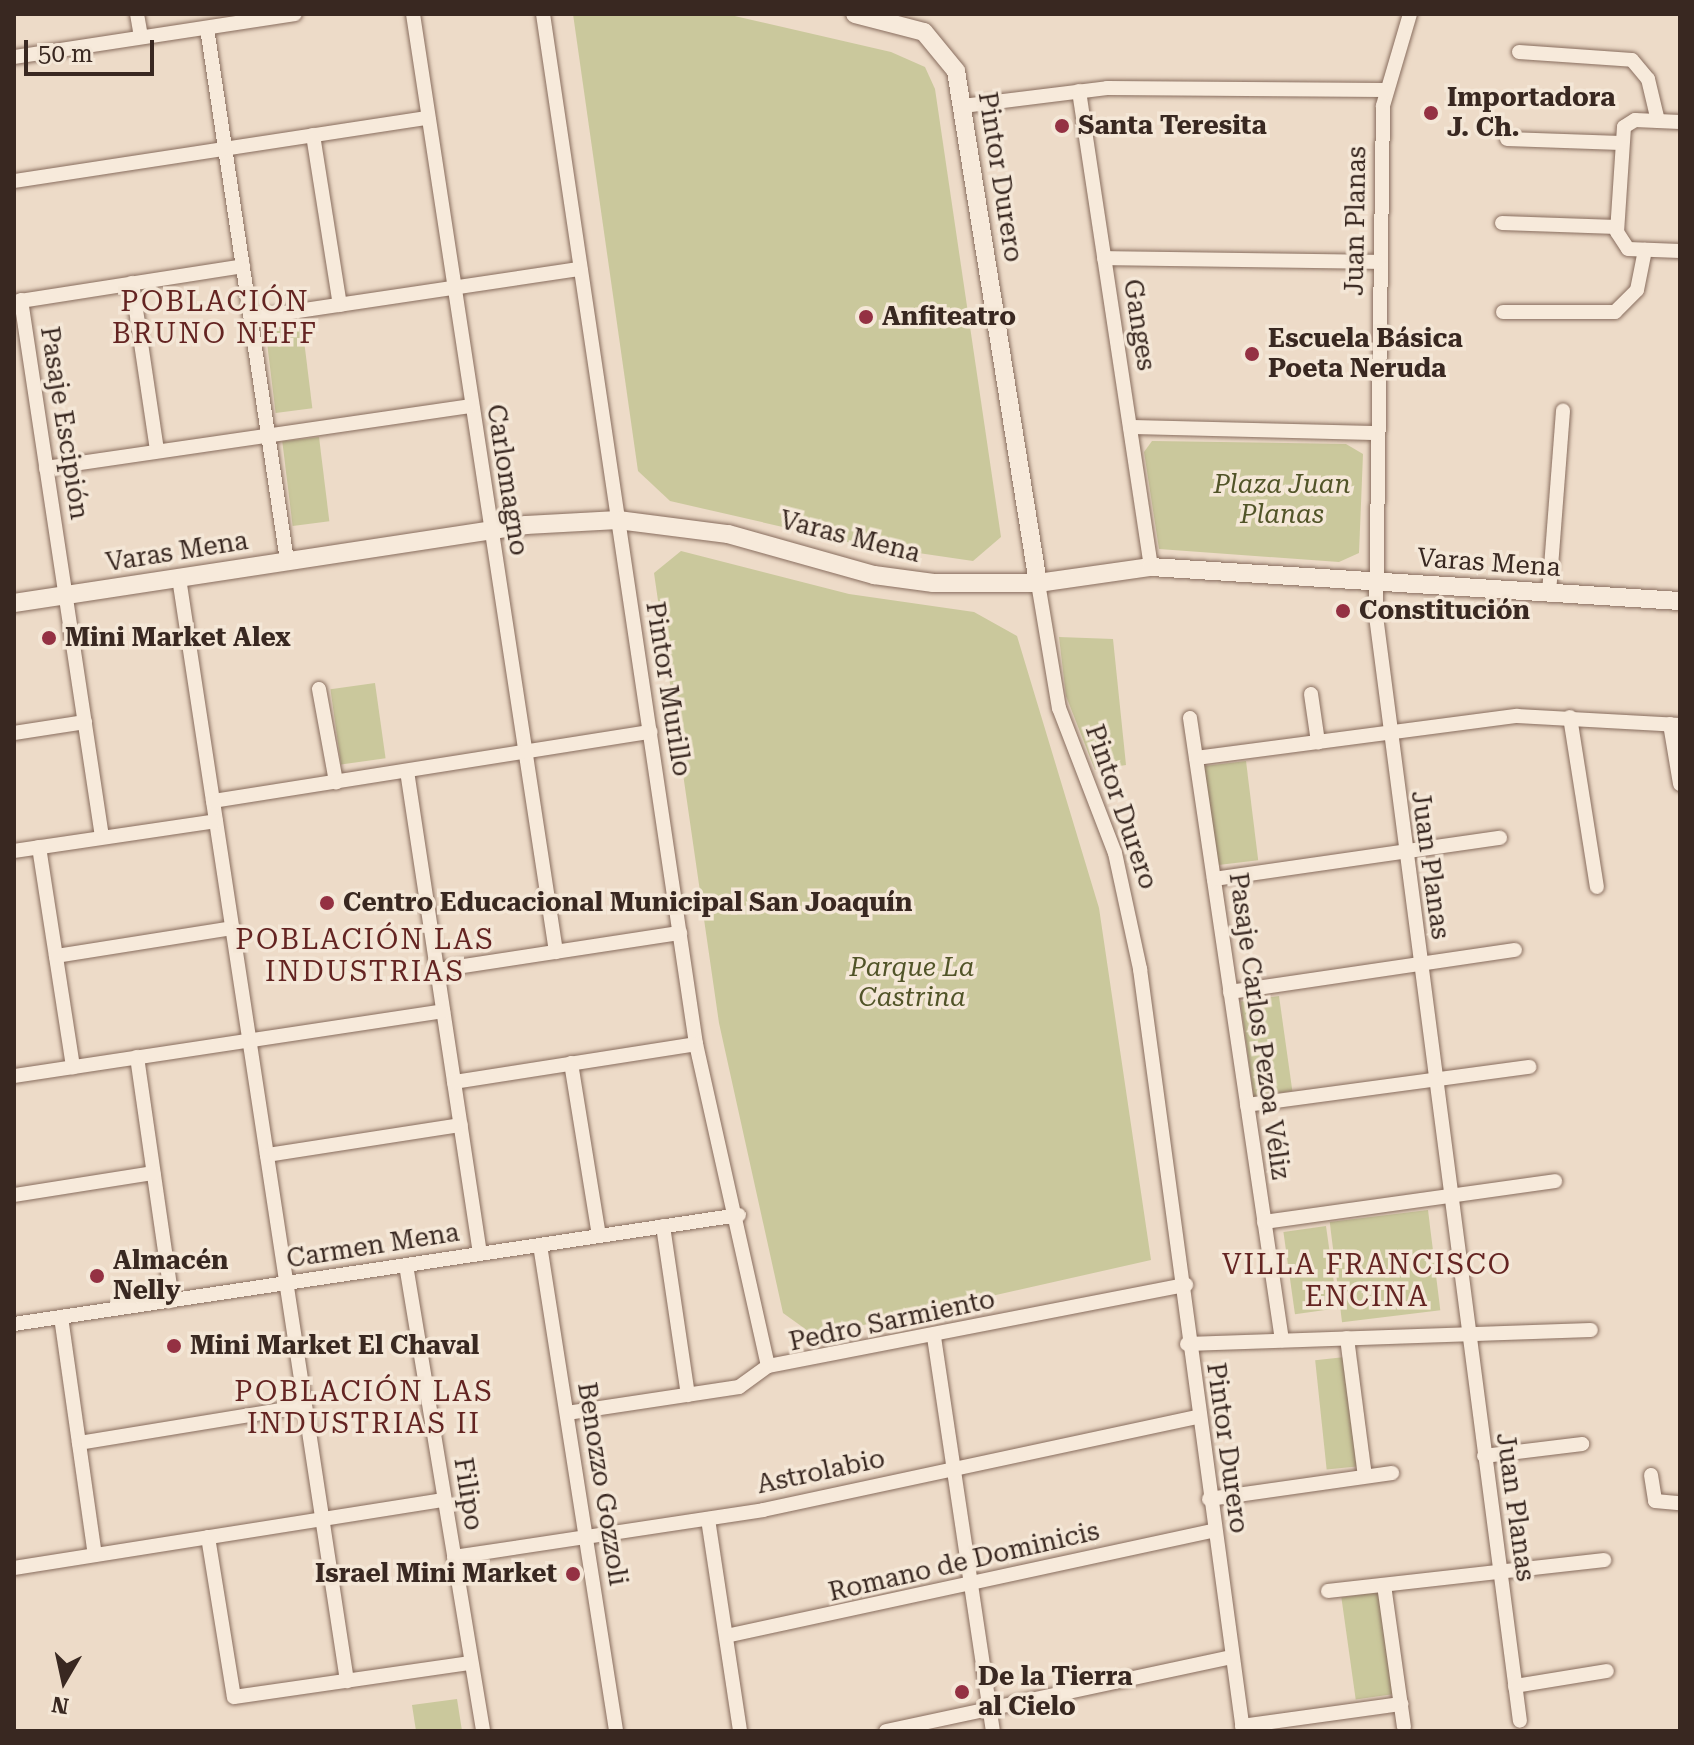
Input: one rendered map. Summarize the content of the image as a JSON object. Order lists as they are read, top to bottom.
{
  "streets": {
    "street": [
      "Pintor Durero",
      "Juan Planas",
      "Ganges",
      "Pasaje Escipión",
      "Carlomagno",
      "Varas Mena",
      "Pintor Murillo",
      "Pasaje Carlos Pezoa Véliz",
      "Carmen Mena",
      "Pedro Sarmiento",
      "Astrolabio",
      "Benozzo Gozzoli",
      "Filipo",
      "Romano de Dominicis"
    ]
  },
  "crossings": [
    ["Pintor Durero", "Varas Mena"],
    ["Pintor Durero", "Pedro Sarmiento"],
    ["Pintor Durero", "Astrolabio"],
    ["Pintor Durero", "Romano de Dominicis"],
    ["Juan Planas", "Varas Mena"],
    ["Ganges", "Varas Mena"],
    ["Pasaje Escipión", "Varas Mena"],
    ["Carlomagno", "Varas Mena"],
    ["Varas Mena", "Pintor Murillo"],
    ["Pintor Murillo", "Carmen Mena"],
    ["Pintor Murillo", "Pedro Sarmiento"],
    ["Carmen Mena", "Benozzo Gozzoli"],
    ["Carmen Mena", "Filipo"],
    ["Pedro Sarmiento", "Benozzo Gozzoli"],
    ["Astrolabio", "Benozzo Gozzoli"],
    ["Astrolabio", "Filipo"]
  ],
  "districts": [
    "POBLACIÓN BRUNO NEFF",
    "POBLACIÓN LAS INDUSTRIAS",
    "VILLA FRANCISCO ENCINA",
    "POBLACIÓN LAS INDUSTRIAS II"
  ],
  "parks": ["Plaza Juan Planas", "Parque La Castrina"],
  "places": [
    "Importadora J. Ch.",
    "Santa Teresita",
    "Anfiteatro",
    "Escuela Básica Poeta Neruda",
    "Constitución",
    "Mini Market Alex",
    "Centro Educacional Municipal San Joaquín",
    "Almacén Nelly",
    "Mini Market El Chaval",
    "Israel Mini Market",
    "De la Tierra al Cielo"
  ],
  "scale_bar": "50 m",
  "north": "bottom"
}
